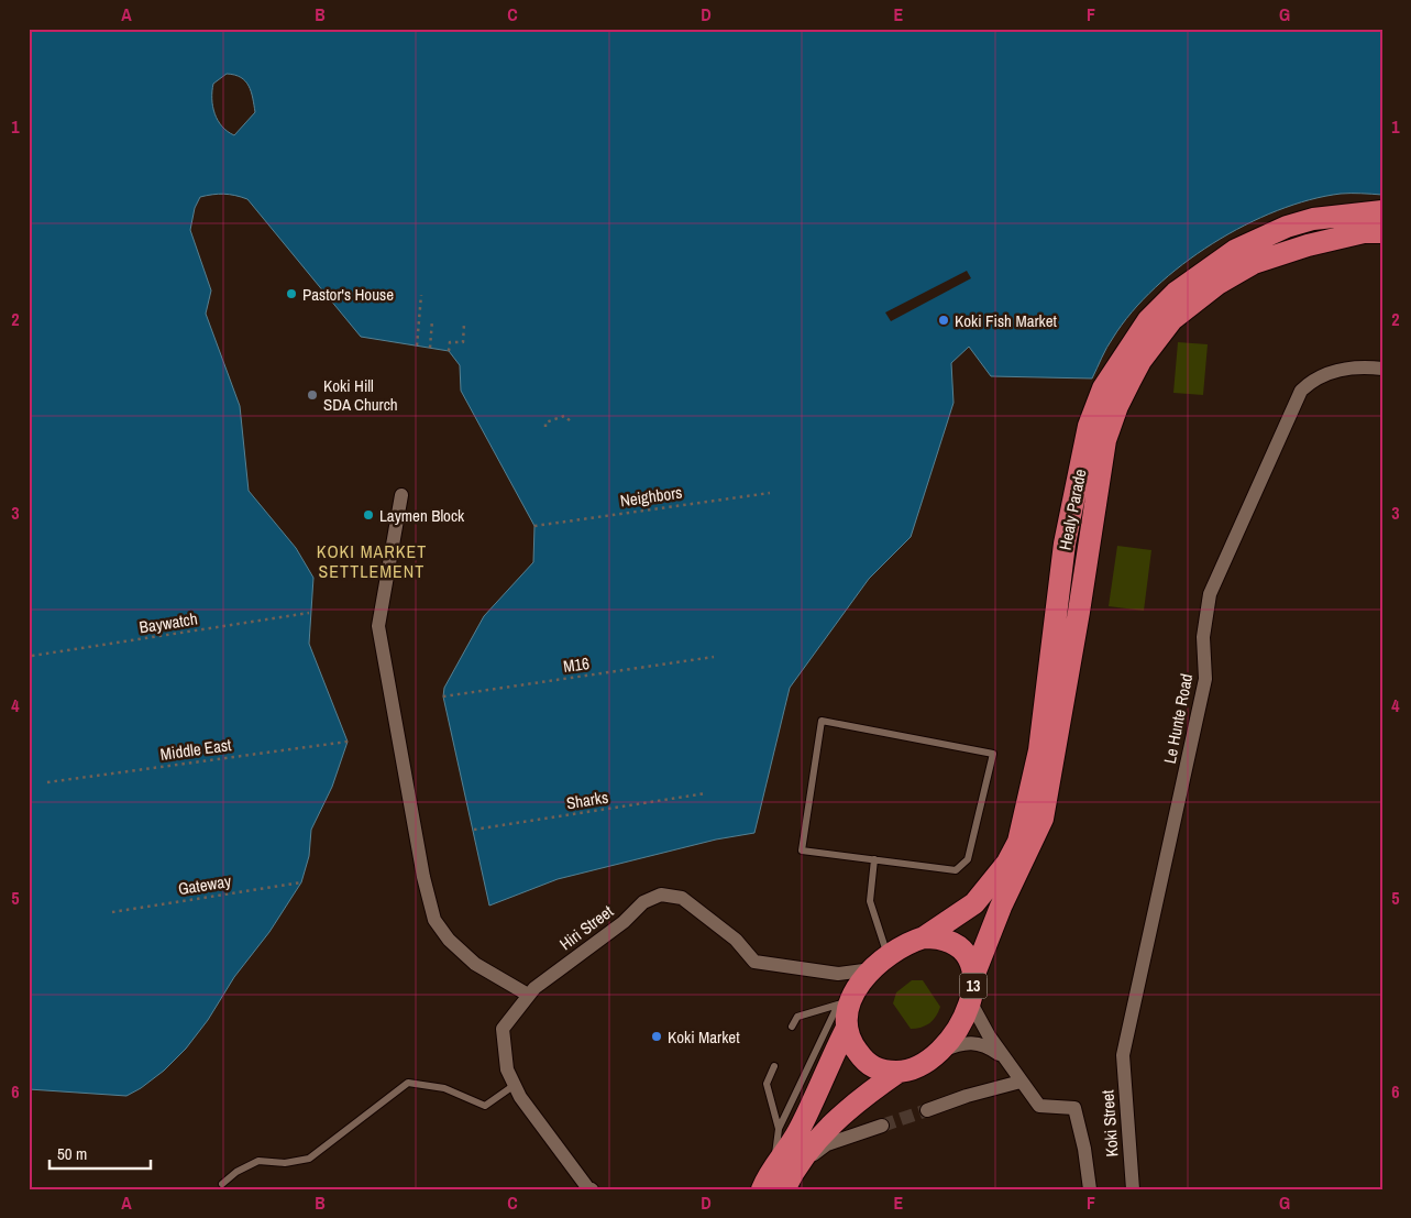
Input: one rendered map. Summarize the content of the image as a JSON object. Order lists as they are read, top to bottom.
{
  "streets": {
    "highway": ["Healy Parade", "13"],
    "street": ["Le Hunte Road", "Hiri Street", "Koki Street"],
    "path": [
      "Neighbors",
      "Baywatch",
      "M16",
      "Middle East",
      "Sharks",
      "Gateway"
    ]
  },
  "crossings": [
    ["Healy Parade", "Hiri Street"],
    ["Healy Parade", "13"],
    ["Le Hunte Road", "Koki Street"],
    ["Hiri Street", "13"]
  ],
  "districts": ["KOKI MARKET SETTLEMENT"],
  "places": [
    "Pastor's House",
    "Koki Fish Market",
    "Koki Hill SDA Church",
    "Laymen Block",
    "Koki Market"
  ],
  "scale_bar": "50 m",
  "grid": {
    "columns": [
      "A",
      "B",
      "C",
      "D",
      "E",
      "F",
      "G"
    ],
    "rows": [
      "1",
      "2",
      "3",
      "4",
      "5",
      "6"
    ]
  }
}
